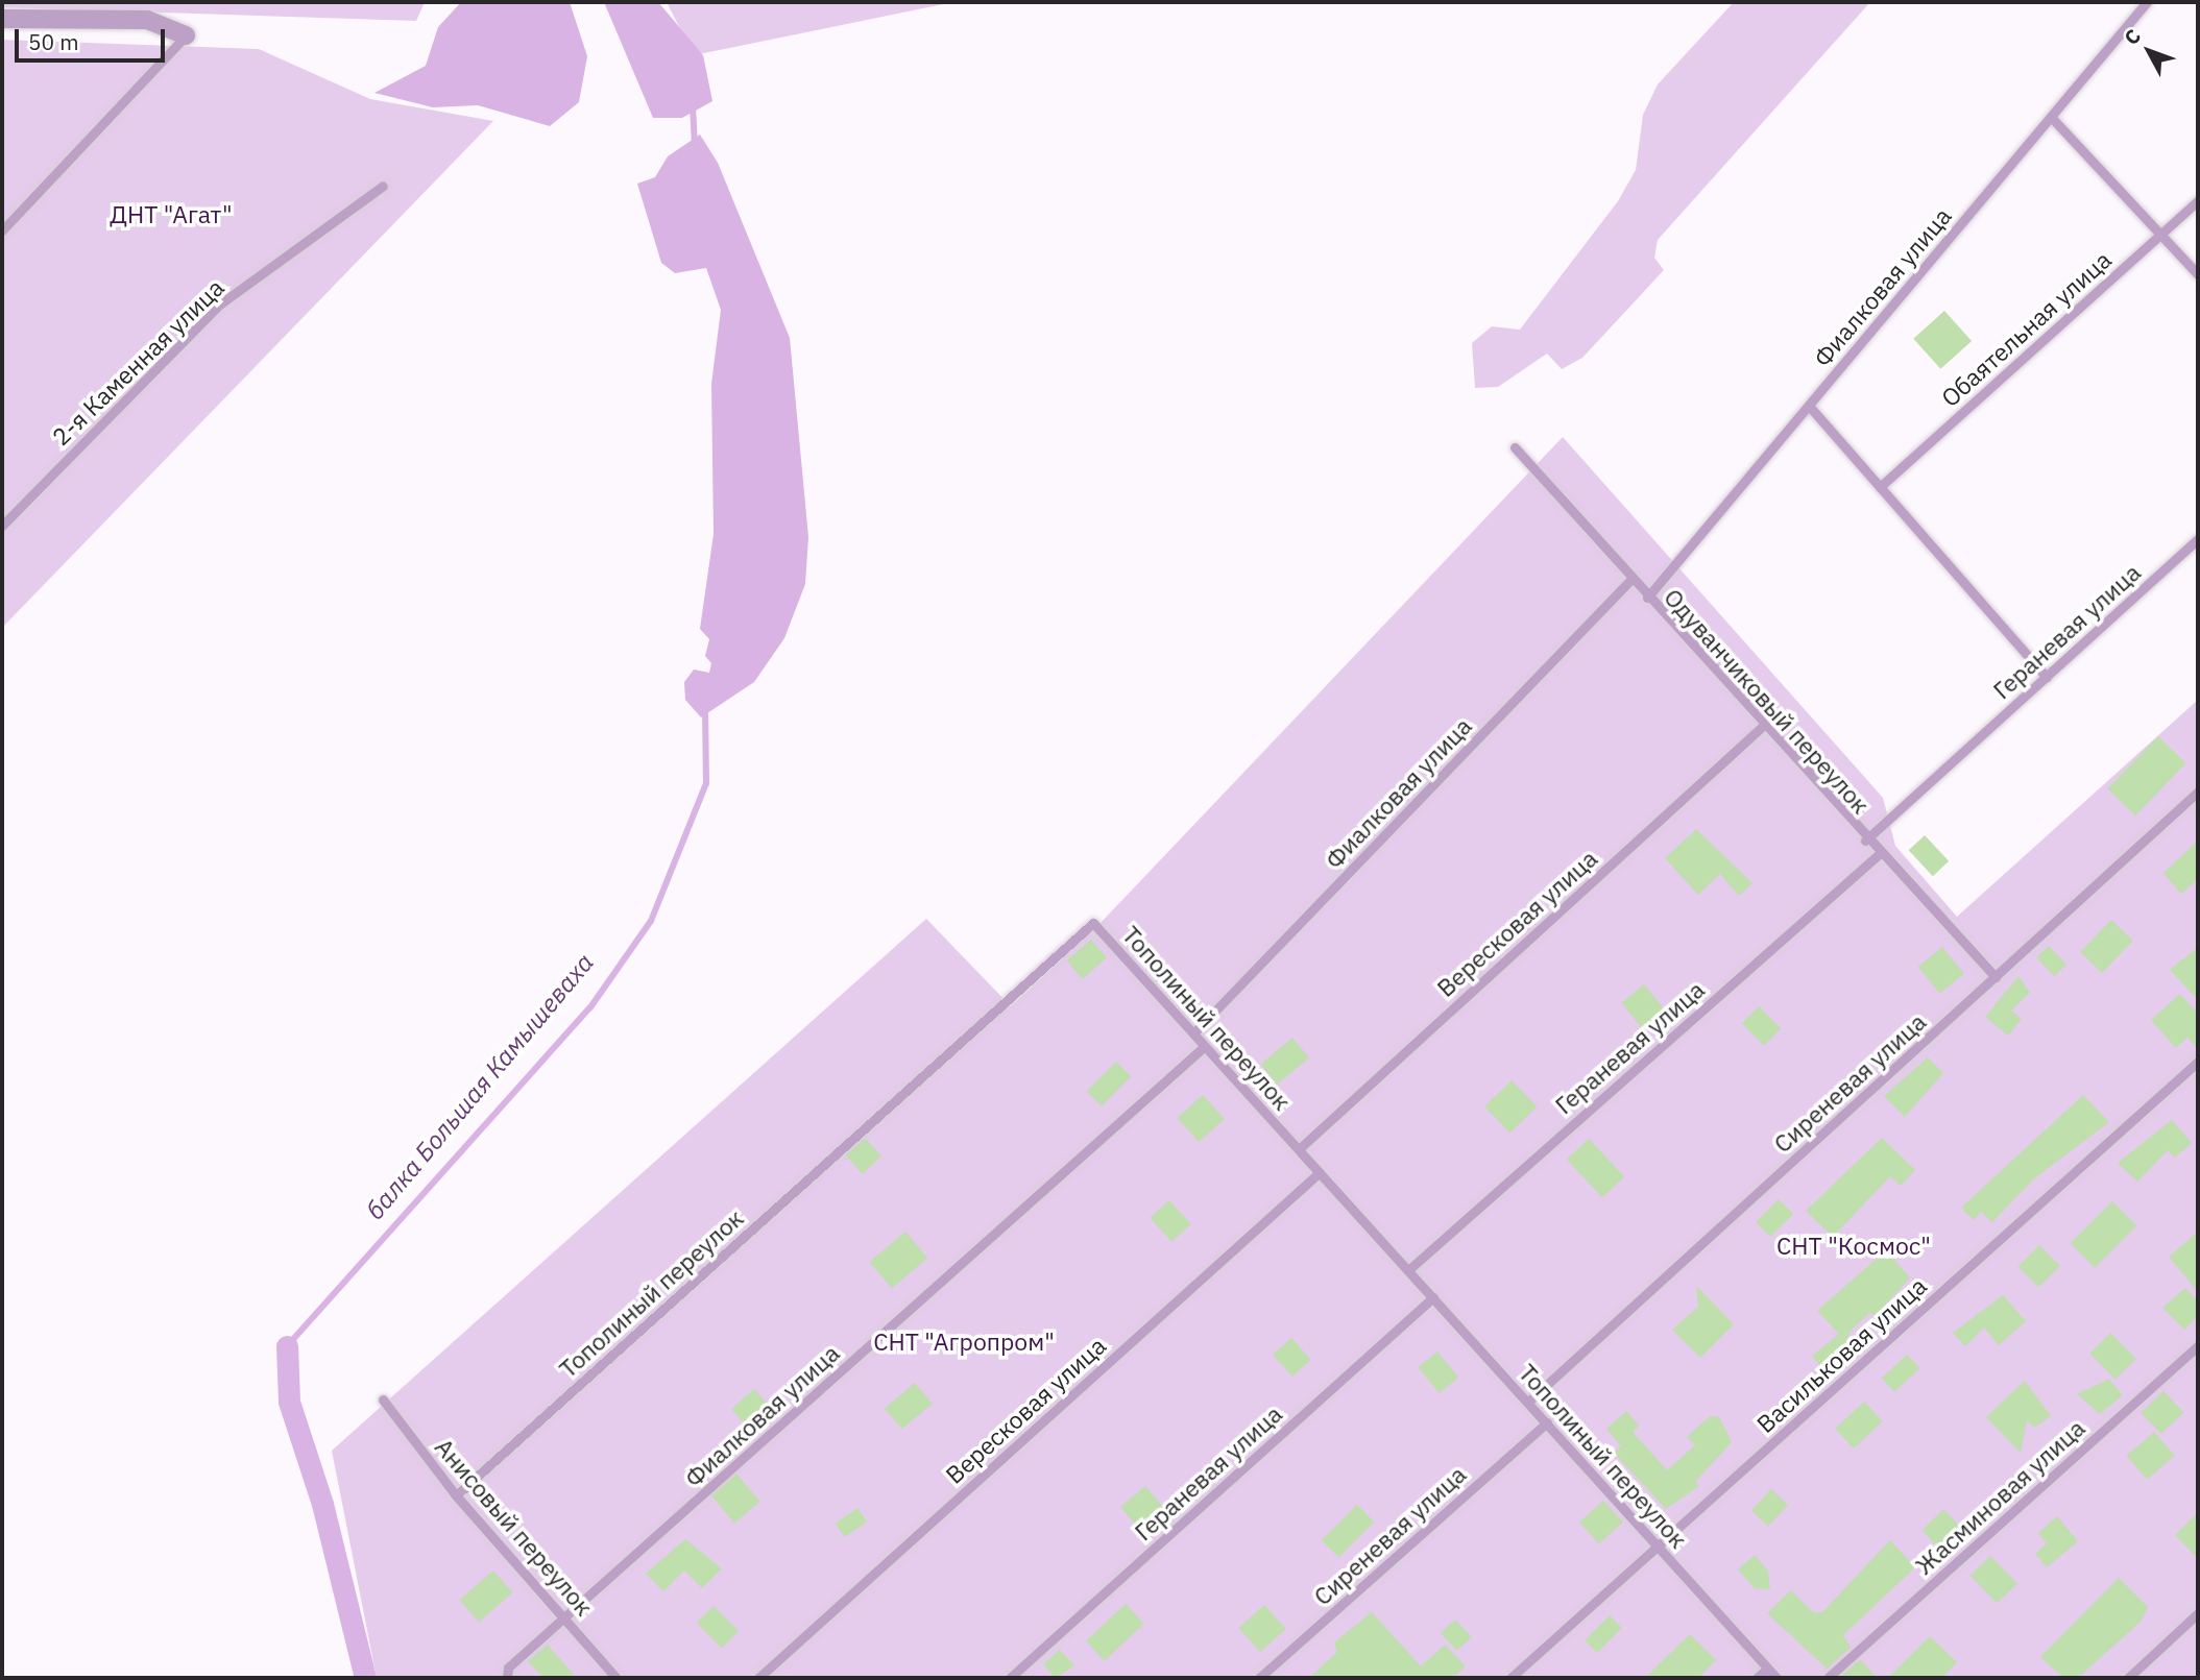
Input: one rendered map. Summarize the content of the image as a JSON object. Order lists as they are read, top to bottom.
{
  "streets": {
    "lane": [
      "Фиалковая улица",
      "Обаятельная улица",
      "2-я Каменная улица",
      "Гераневая улица",
      "Одуванчиковый переулок",
      "Вересковая улица",
      "Тополиный переулок",
      "Сиреневая улица",
      "Васильковая улица",
      "Жасминовая улица",
      "Анисовый переулок"
    ]
  },
  "crossings": [
    ["Фиалковая улица", "Одуванчиковый переулок"],
    ["Фиалковая улица", "Тополиный переулок"],
    ["Фиалковая улица", "Анисовый переулок"],
    ["Гераневая улица", "Одуванчиковый переулок"],
    ["Гераневая улица", "Тополиный переулок"],
    ["Одуванчиковый переулок", "Вересковая улица"],
    ["Одуванчиковый переулок", "Сиреневая улица"],
    ["Вересковая улица", "Тополиный переулок"],
    ["Тополиный переулок", "Сиреневая улица"],
    ["Тополиный переулок", "Васильковая улица"],
    ["Тополиный переулок", "Анисовый переулок"]
  ],
  "water": ["балка Большая Камышеваха"],
  "parks": ["ДНТ \"Агат\"", "СНТ \"Космос\"", "СНТ \"Агропром\""],
  "scale_bar": "50 m",
  "north": "top left"
}
